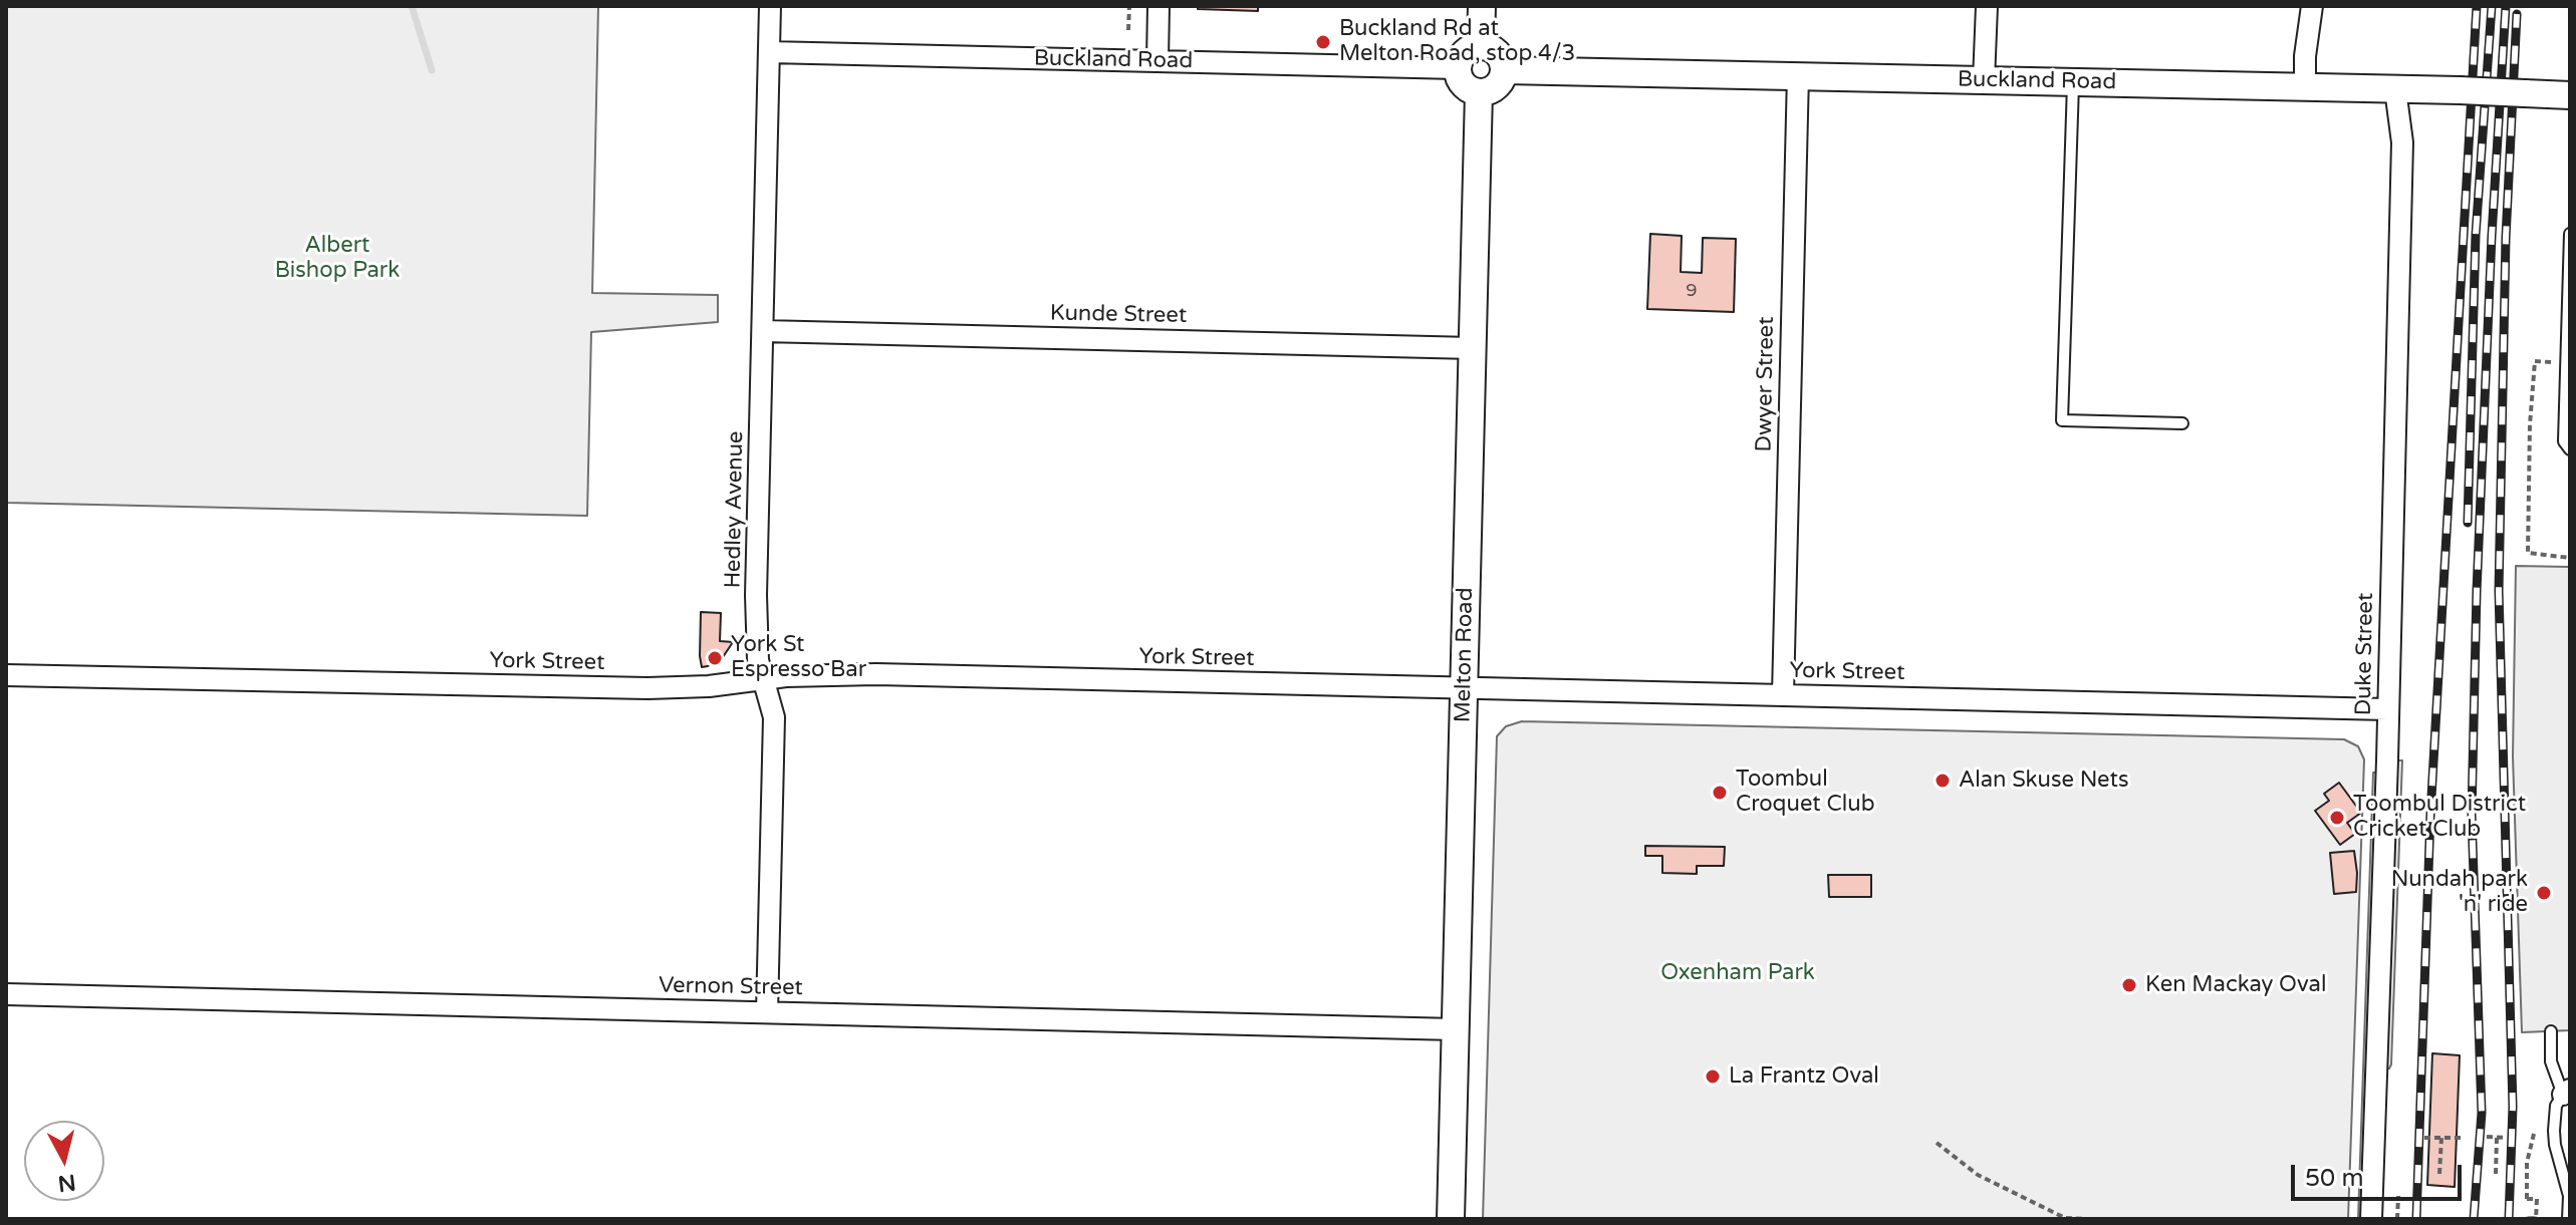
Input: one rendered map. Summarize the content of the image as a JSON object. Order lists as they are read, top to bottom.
{
  "streets": {
    "street": [
      "Buckland Road",
      "Kunde Street",
      "Dwyer Street",
      "Hedley Avenue",
      "Duke Street",
      "Melton Road",
      "York Street",
      "Vernon Street"
    ]
  },
  "crossings": [
    ["Buckland Road", "Dwyer Street"],
    ["Buckland Road", "Hedley Avenue"],
    ["Buckland Road", "Duke Street"],
    ["Buckland Road", "Melton Road"],
    ["Kunde Street", "Hedley Avenue"],
    ["Kunde Street", "Melton Road"],
    ["Dwyer Street", "York Street"],
    ["Hedley Avenue", "York Street"],
    ["Hedley Avenue", "Vernon Street"],
    ["Duke Street", "York Street"],
    ["Melton Road", "York Street"],
    ["Melton Road", "Vernon Street"]
  ],
  "parks": ["Albert Bishop Park", "Oxenham Park"],
  "places": [
    "Buckland Rd at Melton Road, stop 4/3",
    "York St Espresso Bar",
    "Alan Skuse Nets",
    "Toombul Croquet Club",
    "Toombul District Cricket Club",
    "Nundah park 'n' ride",
    "Ken Mackay Oval",
    "La Frantz Oval"
  ],
  "house_numbers": ["9"],
  "scale_bar": "50 m",
  "north": "bottom"
}
